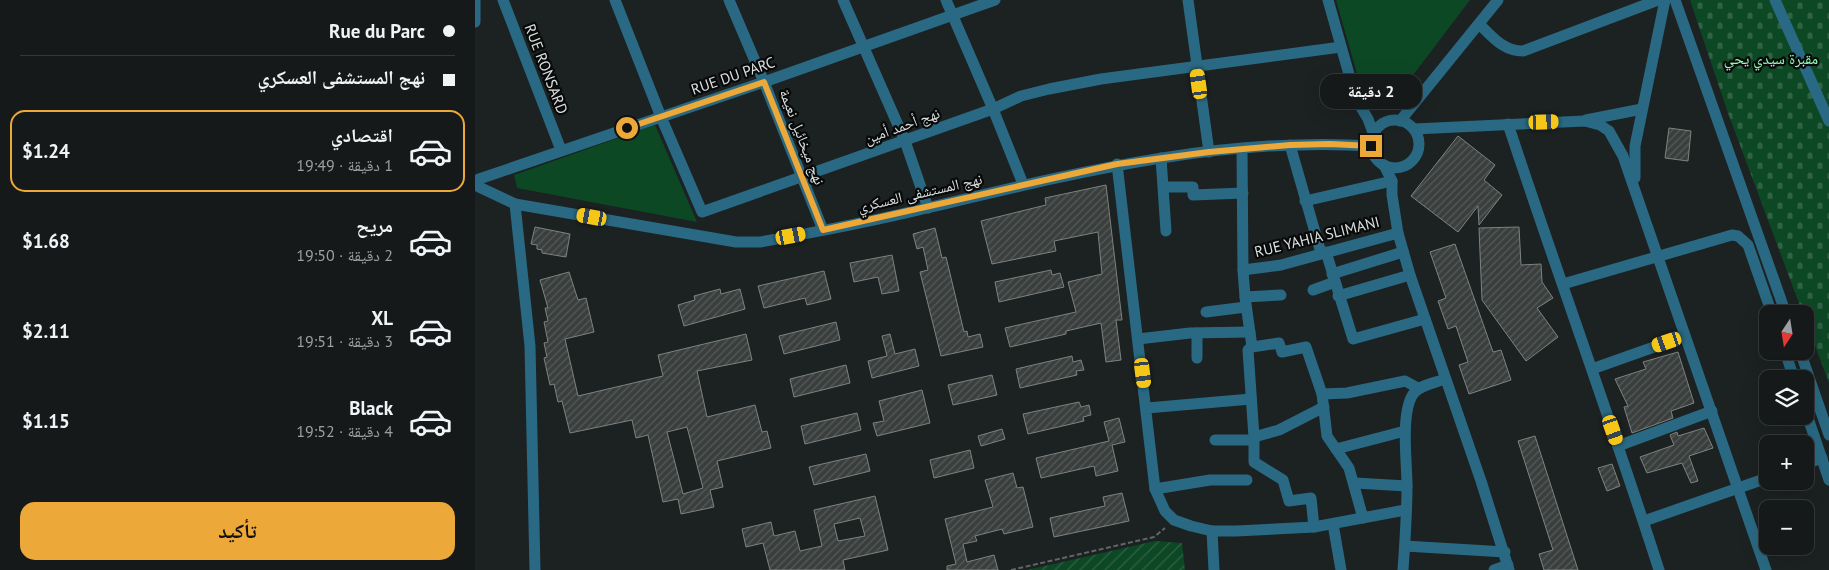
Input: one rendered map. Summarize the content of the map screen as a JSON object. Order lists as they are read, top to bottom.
{
  "streets": {
    "street": [
      "RUE RONSARD",
      "RUE DU PARC",
      "نهج أحمد أمين",
      "نهج ميخائيل نعيمة",
      "نهج المستشفى العسكري",
      "RUE YAHIA SLIMANI"
    ]
  },
  "crossings": [
    ["RUE RONSARD", "RUE DU PARC"],
    ["RUE DU PARC", "نهج أحمد أمين"],
    ["RUE DU PARC", "نهج ميخائيل نعيمة"],
    ["RUE DU PARC", "نهج المستشفى العسكري"],
    ["نهج أحمد أمين", "نهج ميخائيل نعيمة"],
    ["نهج ميخائيل نعيمة", "نهج المستشفى العسكري"]
  ],
  "parks": ["مقبرة سيدي يحي"],
  "north": "bottom",
  "page": {
    "banner": ["Rue du Parc", "نهج المستشفى العسكري"],
    "bubble": "2 دقيقة",
    "list": [
      {
        "name": "اقتصادي",
        "note": "1 دقيقة · 19:49",
        "value": "$1.24"
      },
      {
        "name": "مريح",
        "note": "2 دقيقة · 19:50",
        "value": "$1.68"
      },
      {
        "name": "XL",
        "note": "3 دقيقة · 19:51",
        "value": "$2.11"
      },
      {
        "name": "Black",
        "note": "4 دقيقة · 19:52",
        "value": "$1.15"
      }
    ],
    "map_buttons": ["+", "−"],
    "buttons": "تأكيد"
  }
}
